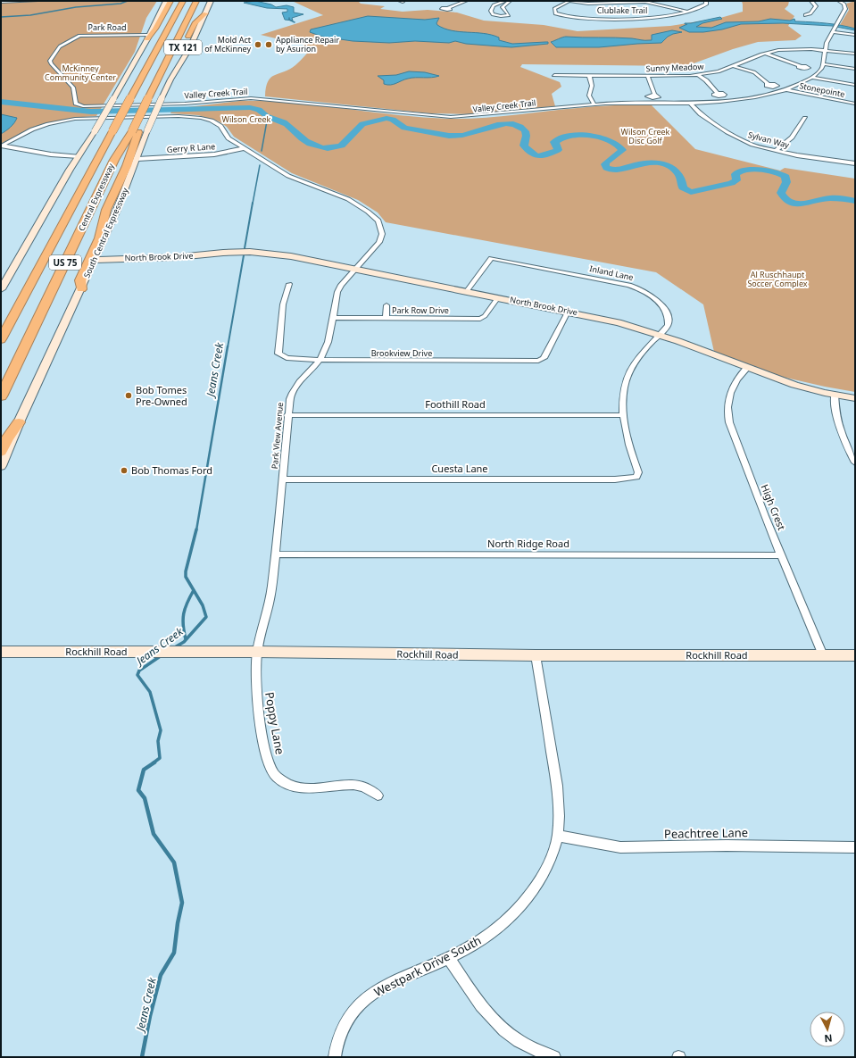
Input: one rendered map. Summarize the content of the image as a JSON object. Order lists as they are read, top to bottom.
{
  "streets": {
    "highway": ["TX 121", "Central Expressway", "US 75"],
    "main road": ["South Central Expressway", "North Brook Drive", "Rockhill Road"],
    "street": [
      "Clublake Trail",
      "Park Road",
      "Sunny Meadow",
      "Stonepointe",
      "Valley Creek Trail",
      "Sylvan Way",
      "Gerry R Lane",
      "Inland Lane",
      "Park Row Drive",
      "Brookview Drive",
      "Foothill Road",
      "Park View Avenue",
      "Cuesta Lane",
      "High Crest",
      "North Ridge Road",
      "Poppy Lane",
      "Peachtree Lane",
      "Westpark Drive South"
    ]
  },
  "crossings": [
    ["Park Road", "Valley Creek Trail"],
    ["TX 121", "South Central Expressway"],
    ["Stonepointe", "Valley Creek Trail"],
    ["Valley Creek Trail", "Sylvan Way"],
    ["Valley Creek Trail", "South Central Expressway"],
    ["Gerry R Lane", "South Central Expressway"],
    ["Gerry R Lane", "Park View Avenue"],
    ["Central Expressway", "South Central Expressway"],
    ["South Central Expressway", "North Brook Drive"],
    ["North Brook Drive", "Inland Lane"],
    ["North Brook Drive", "Park Row Drive"],
    ["North Brook Drive", "Brookview Drive"],
    ["North Brook Drive", "Park View Avenue"],
    ["North Brook Drive", "High Crest"],
    ["Inland Lane", "Foothill Road"],
    ["Inland Lane", "Cuesta Lane"],
    ["Park Row Drive", "Park View Avenue"],
    ["Brookview Drive", "Park View Avenue"],
    ["Foothill Road", "Park View Avenue"],
    ["Park View Avenue", "Cuesta Lane"],
    ["Park View Avenue", "North Ridge Road"],
    ["Park View Avenue", "Rockhill Road"],
    ["Park View Avenue", "Poppy Lane"],
    ["High Crest", "North Ridge Road"],
    ["High Crest", "Rockhill Road"],
    ["Rockhill Road", "Poppy Lane"],
    ["Rockhill Road", "Westpark Drive South"],
    ["Peachtree Lane", "Westpark Drive South"]
  ],
  "water": ["Jeans Creek"],
  "parks": [
    "McKinney Community Center",
    "Wilson Creek",
    "Wilson Creek Disc Golf",
    "Al Ruschhaupt Soccer Complex"
  ],
  "places": [
    "Mold Act of McKinney",
    "Appliance Repair by Asurion",
    "Bob Tomes Pre-Owned",
    "Bob Thomas Ford"
  ],
  "north": "bottom"
}
